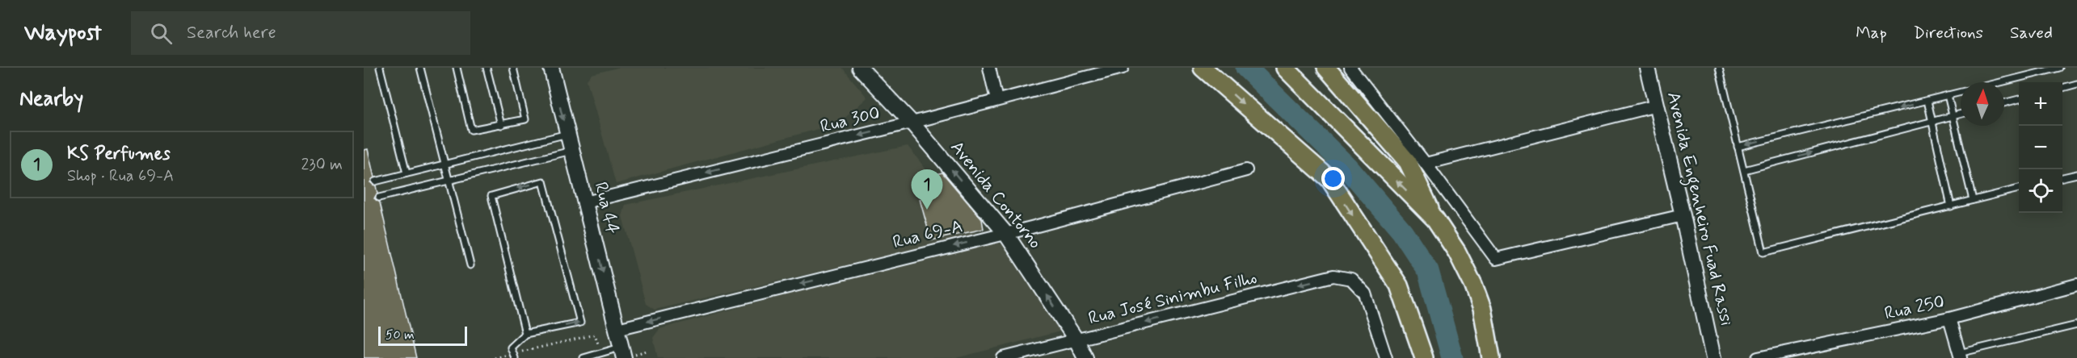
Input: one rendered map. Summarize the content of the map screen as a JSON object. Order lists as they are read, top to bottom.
{
  "streets": {
    "main road": ["Avenida Contorno", "Rua 44", "Avenida Engenheiro Fuad Rassi"],
    "street": [
      "Rua 300",
      "Rua 69-A",
      "Rua José Sinimbu Filho",
      "Rua 250"
    ]
  },
  "crossings": [
    ["Rua 300", "Avenida Contorno"],
    ["Rua 300", "Rua 44"],
    ["Avenida Contorno", "Rua 69-A"],
    ["Avenida Contorno", "Rua José Sinimbu Filho"],
    ["Rua 44", "Rua 69-A"]
  ],
  "one_way": [
    "Rua 300",
    "Avenida Contorno",
    "Rua 44",
    "Rua 69-A",
    "Rua José Sinimbu Filho"
  ],
  "scale_bar": "50 m",
  "north": "top",
  "page": {
    "header": "Waypost",
    "search": "Search here",
    "nav": ["Map", "Directions", "Saved"],
    "heading": "Nearby",
    "map_buttons": ["+", "−"],
    "list": [
      {
        "mark": "1",
        "name": "KS Perfumes",
        "note": "Shop · Rua 69-A",
        "value": "230 m"
      }
    ],
    "pins": "1",
    "scale": "50 m"
  }
}
